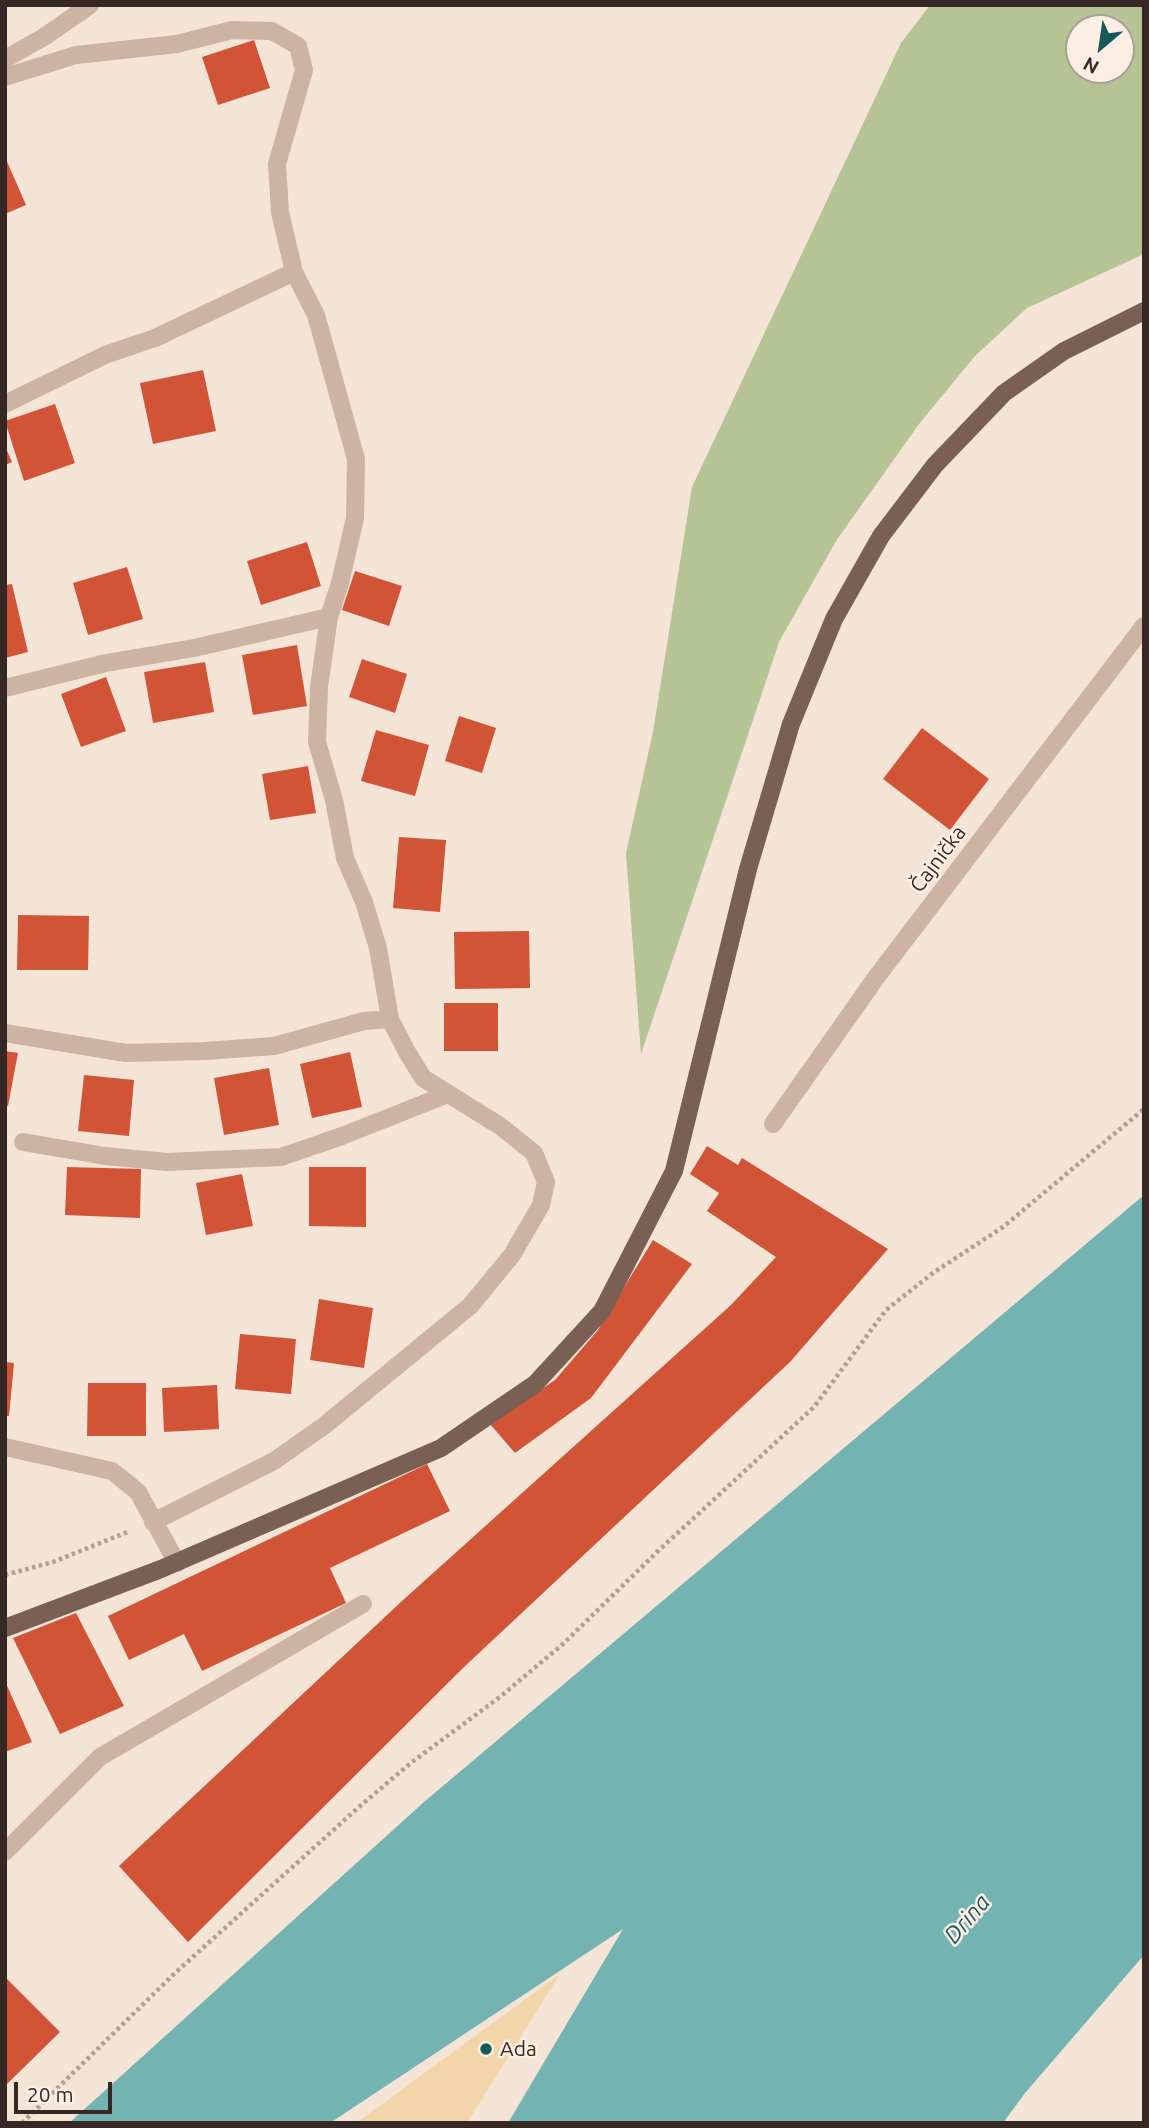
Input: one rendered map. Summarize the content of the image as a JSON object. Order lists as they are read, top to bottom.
{
  "streets": {
    "street": ["Čajnička"]
  },
  "water": ["Drina"],
  "places": ["Ada"],
  "scale_bar": "20 m",
  "north": "bottom left"
}
